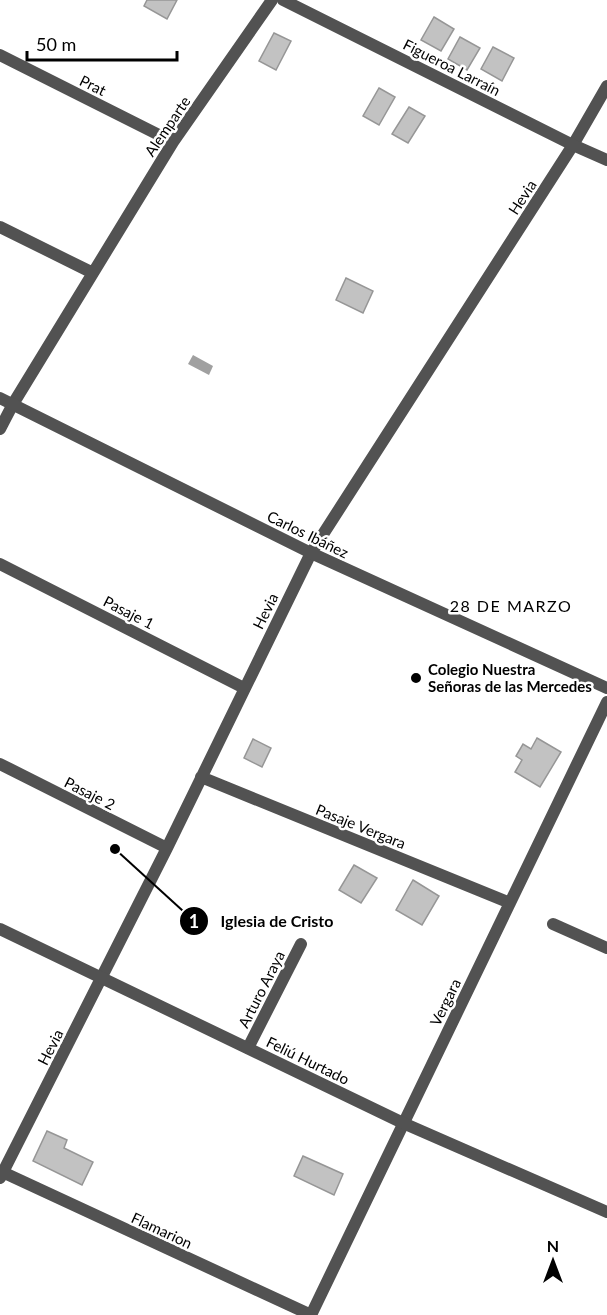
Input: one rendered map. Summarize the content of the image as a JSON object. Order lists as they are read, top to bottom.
{
  "streets": {
    "street": [
      "Figueroa Larraín",
      "Prat",
      "Alemparte",
      "Hevia",
      "Carlos Ibáñez",
      "Pasaje 1",
      "Pasaje 2",
      "Pasaje Vergara",
      "Arturo Araya",
      "Vergara",
      "Feliú Hurtado",
      "Flamarion"
    ]
  },
  "crossings": [
    ["Figueroa Larraín", "Hevia"],
    ["Prat", "Alemparte"],
    ["Alemparte", "Carlos Ibáñez"],
    ["Hevia", "Carlos Ibáñez"],
    ["Hevia", "Pasaje 1"],
    ["Hevia", "Pasaje 2"],
    ["Hevia", "Pasaje Vergara"],
    ["Hevia", "Feliú Hurtado"],
    ["Hevia", "Flamarion"],
    ["Pasaje Vergara", "Vergara"],
    ["Arturo Araya", "Feliú Hurtado"],
    ["Vergara", "Feliú Hurtado"],
    ["Vergara", "Flamarion"]
  ],
  "districts": ["28 DE MARZO"],
  "places": ["Colegio Nuestra Señoras de las Mercedes", "Iglesia de Cristo"],
  "scale_bar": "50 m",
  "north": "top"
}
